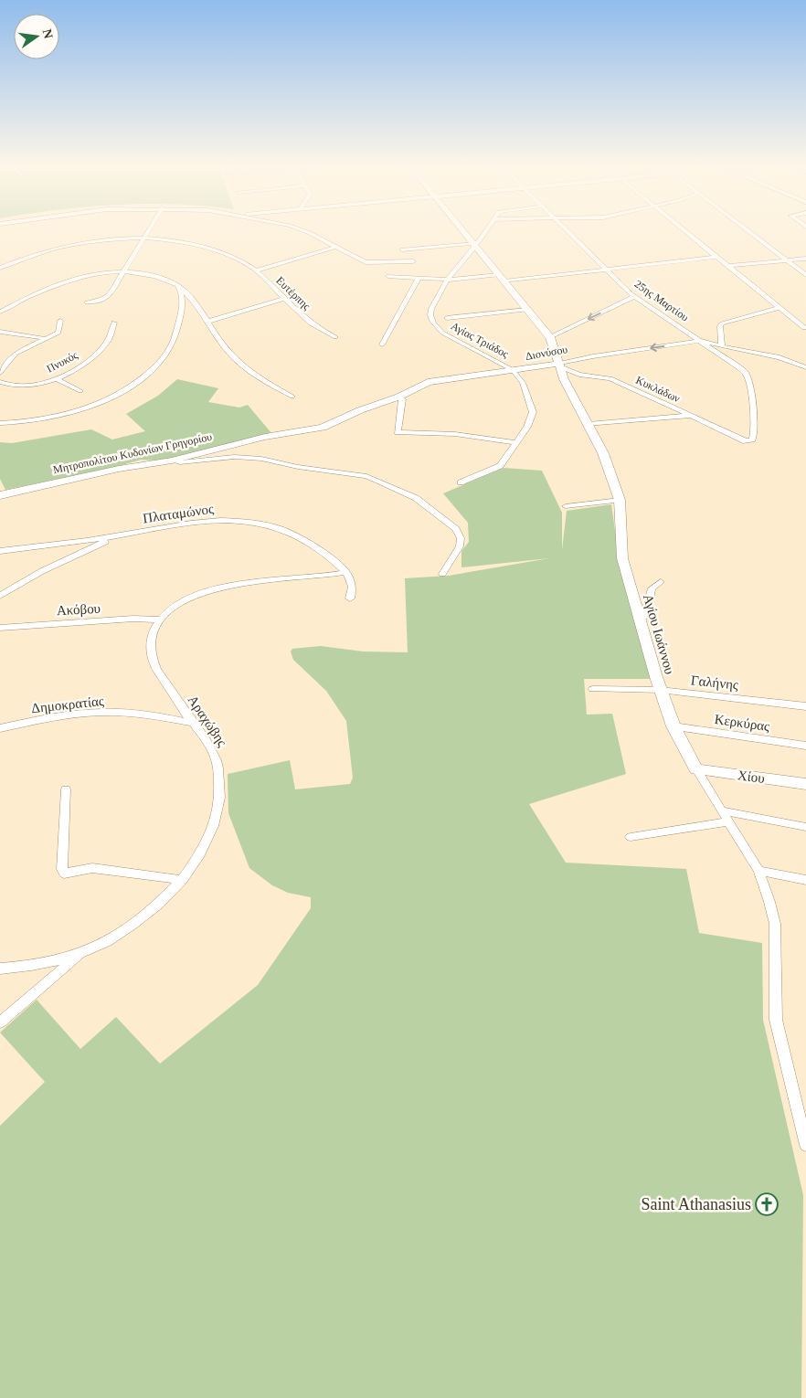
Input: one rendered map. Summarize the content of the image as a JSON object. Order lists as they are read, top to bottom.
{
  "streets": {
    "street": [
      "Ευτέρπης",
      "25ης Μαρτίου",
      "Αγίας Τριάδος",
      "Διονύσου",
      "Πνυκός",
      "Κυκλάδων",
      "Μητροπολίτου Κυδονίων Γρηγορίου",
      "Πλαταμώνος",
      "Ακόβου",
      "Αγίου Ιωάννου",
      "Γαλήνης",
      "Δημοκρατίας",
      "Αραχώβης",
      "Κερκύρας",
      "Χίου"
    ]
  },
  "crossings": [
    ["25ης Μαρτίου", "Διονύσου"],
    ["25ης Μαρτίου", "Κυκλάδων"],
    ["Αγίας Τριάδος", "Διονύσου"],
    ["Αγίας Τριάδος", "Αγίου Ιωάννου"],
    ["Διονύσου", "Κυκλάδων"],
    ["Διονύσου", "Μητροπολίτου Κυδονίων Γρηγορίου"],
    ["Διονύσου", "Αγίου Ιωάννου"],
    ["Κυκλάδων", "Αγίου Ιωάννου"],
    ["Ακόβου", "Αραχώβης"],
    ["Αγίου Ιωάννου", "Γαλήνης"],
    ["Αγίου Ιωάννου", "Κερκύρας"],
    ["Αγίου Ιωάννου", "Χίου"],
    ["Δημοκρατίας", "Αραχώβης"]
  ],
  "places": {
    "church": ["Saint Athanasius"]
  },
  "north": "right"
}
